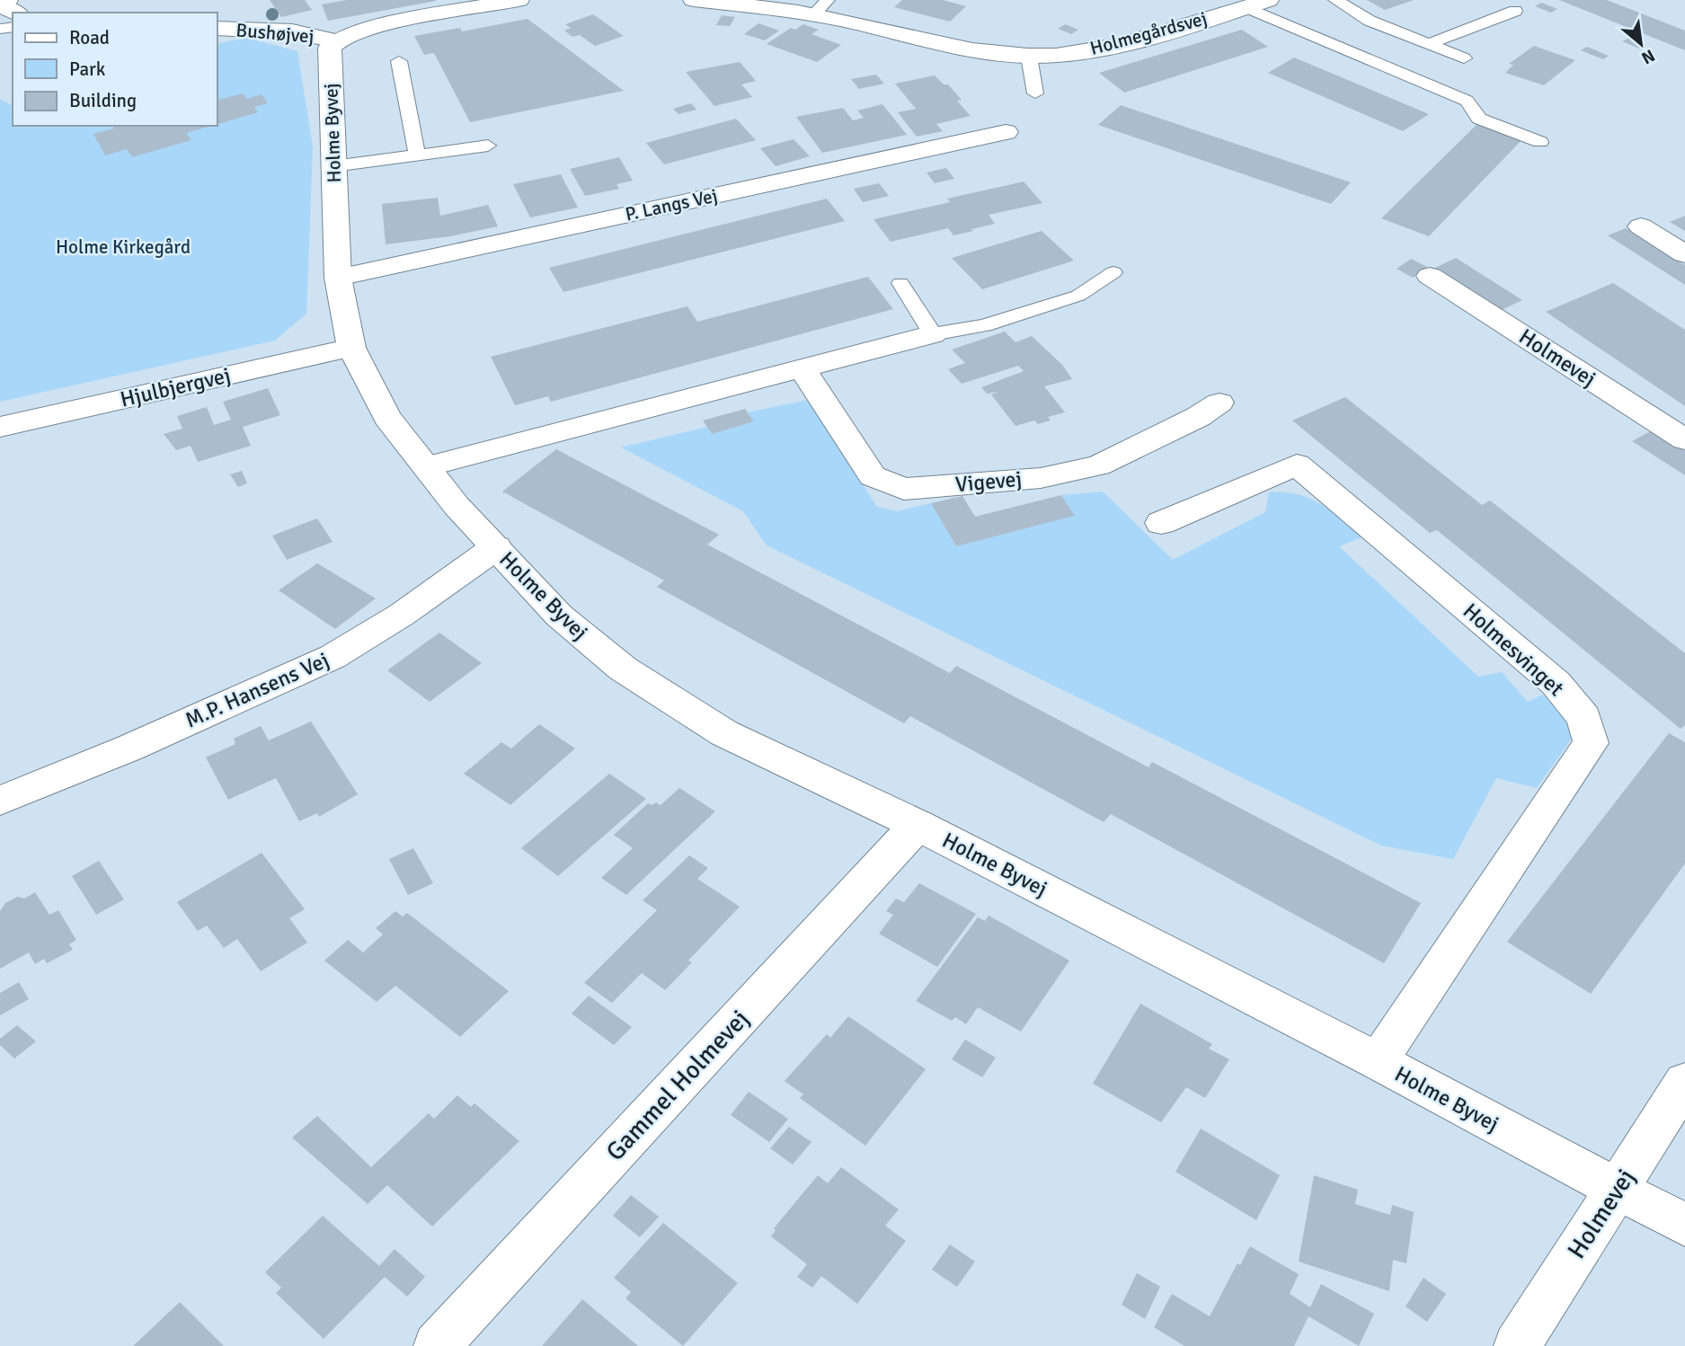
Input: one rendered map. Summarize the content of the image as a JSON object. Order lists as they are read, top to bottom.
{
  "streets": {
    "street": [
      "Bushøjvej",
      "Holmegårdsvej",
      "Holme Byvej",
      "P. Langs Vej",
      "Holmevej",
      "Hjulbjergvej",
      "Vigevej",
      "Holmesvinget",
      "M.P. Hansens Vej",
      "Gammel Holmevej"
    ]
  },
  "crossings": [
    ["Bushøjvej", "Holme Byvej"],
    ["Holme Byvej", "P. Langs Vej"],
    ["Holme Byvej", "Holmevej"],
    ["Holme Byvej", "Hjulbjergvej"],
    ["Holme Byvej", "Holmesvinget"],
    ["Holme Byvej", "M.P. Hansens Vej"],
    ["Holme Byvej", "Gammel Holmevej"]
  ],
  "parks": ["Holme Kirkegård"],
  "legend": ["Road", "Park", "Building"],
  "north": "bottom right"
}
